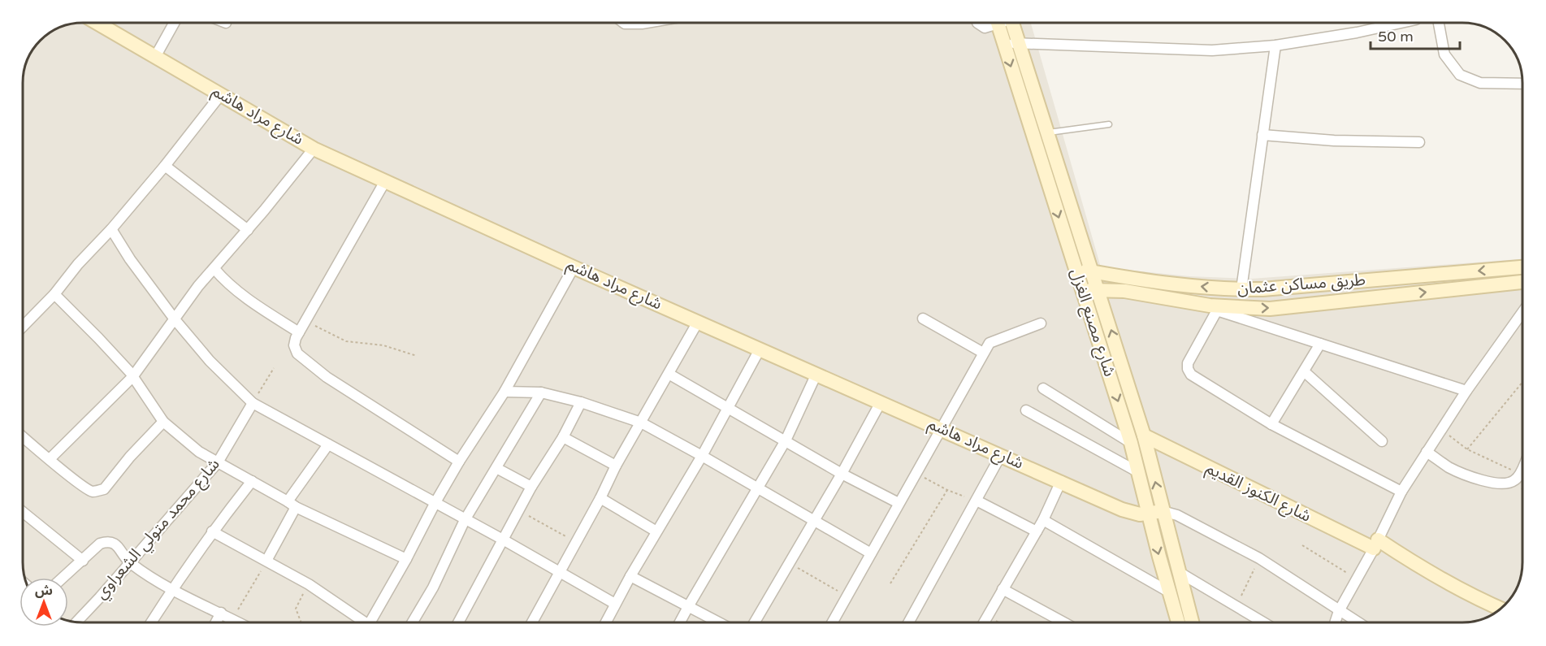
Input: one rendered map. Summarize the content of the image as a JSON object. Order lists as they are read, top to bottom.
{
  "streets": {
    "street": [
      "شارع مراد هاشم",
      "طريق مساكن عثمان",
      "شارع مصنع الغزل",
      "شارع الكنوز القديم",
      "شارع محمد متولي الشعراوي"
    ]
  },
  "crossings": [
    ["شارع مراد هاشم", "شارع مصنع الغزل"],
    ["طريق مساكن عثمان", "شارع مصنع الغزل"],
    ["شارع مصنع الغزل", "شارع الكنوز القديم"]
  ],
  "scale_bar": "50 m",
  "north": "top"
}
